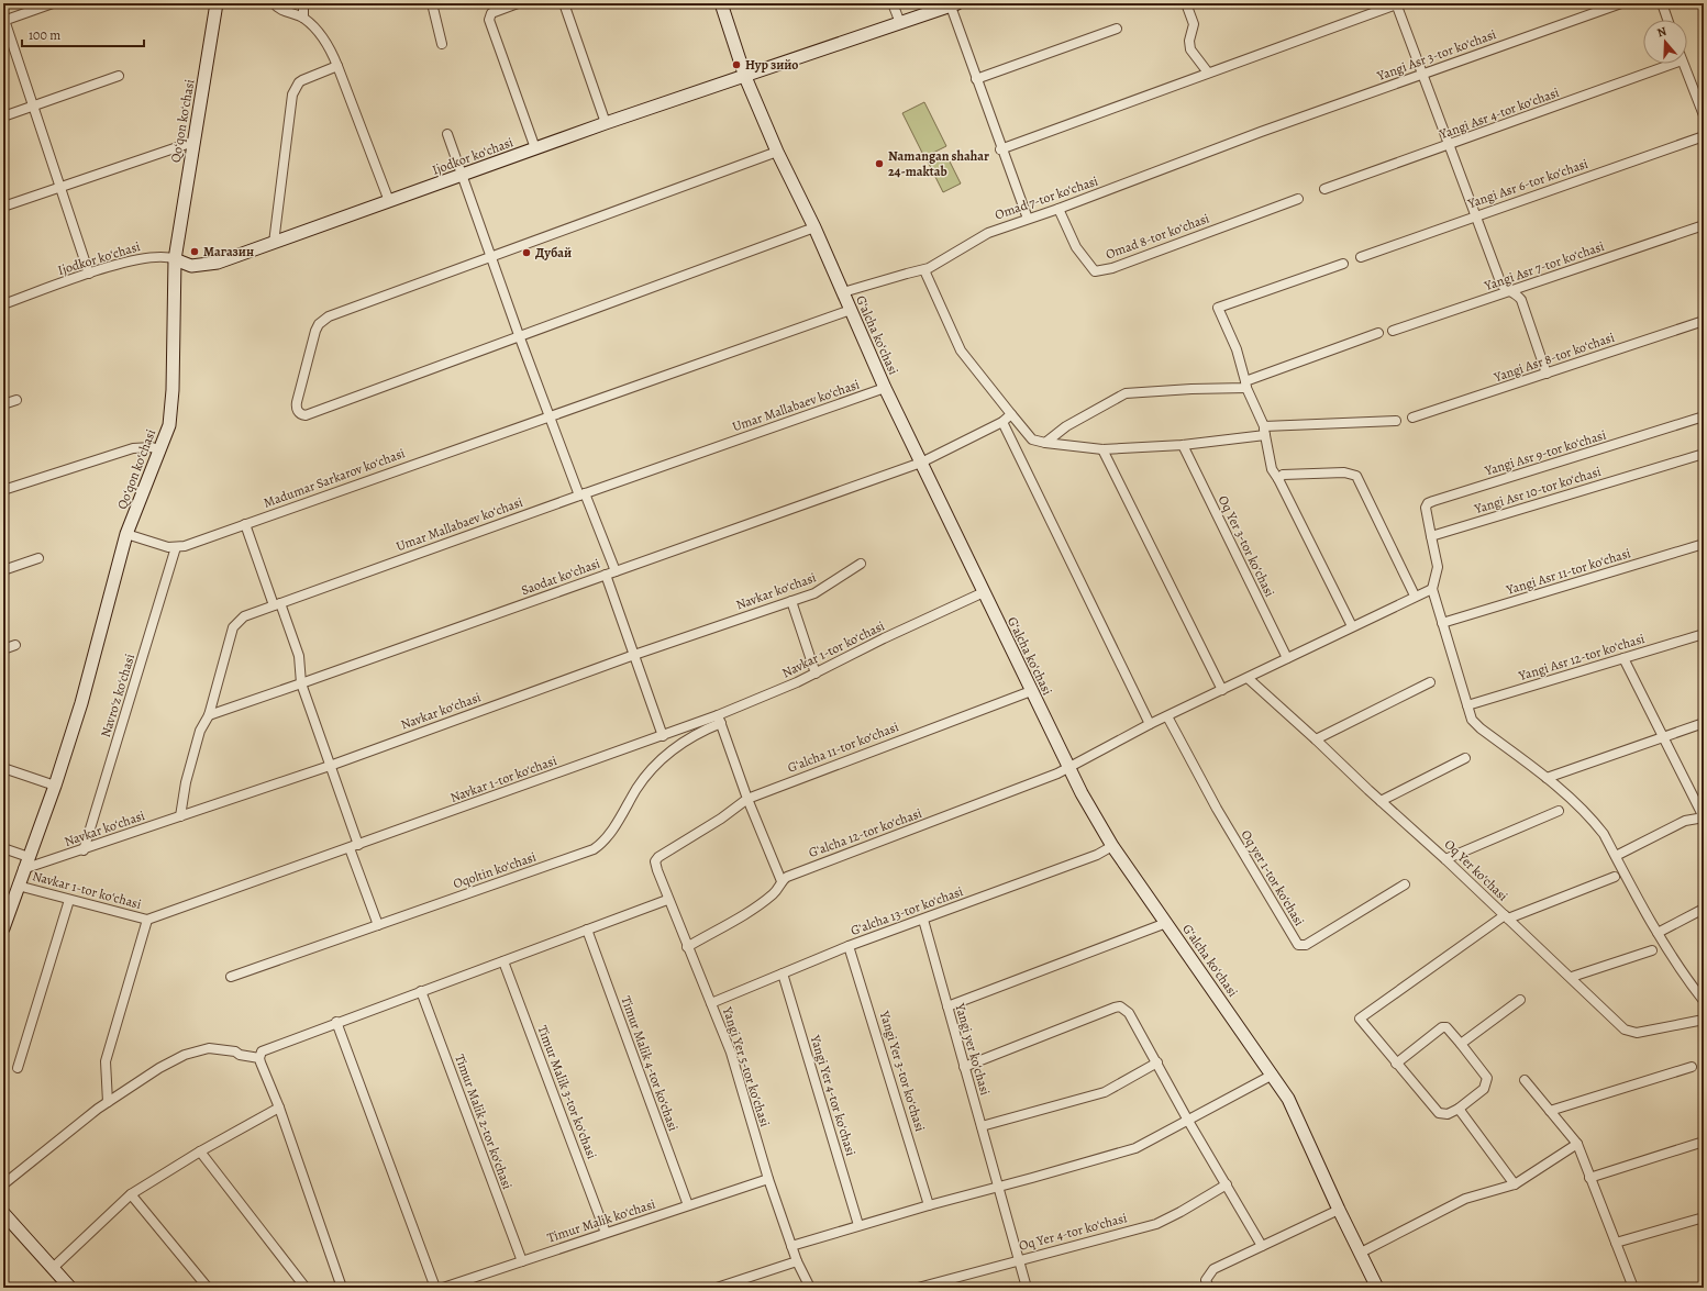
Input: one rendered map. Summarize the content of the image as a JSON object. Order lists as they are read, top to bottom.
{
  "streets": {
    "street": [
      "Yangi Asr 3-tor koʻchasi",
      "Yangi Asr 4-tor koʻchasi",
      "Qoʻqon koʻchasi",
      "Ijodkor koʻchasi",
      "Yangi Asr 6-tor koʻchasi",
      "Omad 7-tor koʻchasi",
      "Omad 8-tor koʻchasi",
      "Yangi Asr 7-tor koʻchasi",
      "Gʻalcha koʻchasi",
      "Yangi Asr 8-tor koʻchasi",
      "Umar Mallabaev koʻchasi",
      "Yangi Asr 9-tor koʻchasi",
      "Madumar Sarkarov koʻchasi",
      "Yangi Asr 10-tor koʻchasi",
      "Oq Yer 3-tor koʻchasi",
      "Yangi Asr 11-tor koʻchasi",
      "Saodat koʻchasi",
      "Navkar koʻchasi",
      "Navkar 1-tor koʻchasi",
      "Yangi Asr 12-tor koʻchasi",
      "Navroʻz koʻchasi",
      "Gʻalcha 11-tor koʻchasi",
      "Gʻalcha 12-tor koʻchasi",
      "Oqoltin koʻchasi",
      "Oq Yer koʻchasi",
      "Oq yer 1-tor koʻchasi",
      "Gʻalcha 13-tor koʻchasi",
      "Yangi yer koʻchasi",
      "Timur Malik 4-tor koʻchasi",
      "Yangi Yer 5-tor koʻchasi",
      "Yangi Yer 3-tor koʻchasi",
      "Timur Malik 3-tor koʻchasi",
      "Yangi Yer 4-tor koʻchasi",
      "Timur Malik 2-tor koʻchasi",
      "Timur Malik koʻchasi",
      "Oq Yer 4-tor koʻchasi"
    ]
  },
  "crossings": [
    ["Yangi Asr 3-tor koʻchasi", "Omad 7-tor koʻchasi"],
    ["Qoʻqon koʻchasi", "Ijodkor koʻchasi"],
    ["Qoʻqon koʻchasi", "Navkar koʻchasi"],
    ["Qoʻqon koʻchasi", "Navkar 1-tor koʻchasi"],
    ["Ijodkor koʻchasi", "Gʻalcha koʻchasi"],
    ["Omad 7-tor koʻchasi", "Omad 8-tor koʻchasi"],
    ["Omad 7-tor koʻchasi", "Gʻalcha koʻchasi"],
    ["Gʻalcha koʻchasi", "Umar Mallabaev koʻchasi"],
    ["Gʻalcha koʻchasi", "Madumar Sarkarov koʻchasi"],
    ["Gʻalcha koʻchasi", "Saodat koʻchasi"],
    ["Gʻalcha koʻchasi", "Navkar 1-tor koʻchasi"],
    ["Gʻalcha koʻchasi", "Gʻalcha 11-tor koʻchasi"],
    ["Gʻalcha koʻchasi", "Gʻalcha 12-tor koʻchasi"],
    ["Gʻalcha koʻchasi", "Gʻalcha 13-tor koʻchasi"],
    ["Umar Mallabaev koʻchasi", "Saodat koʻchasi"],
    ["Umar Mallabaev koʻchasi", "Navkar koʻchasi"],
    ["Yangi Asr 9-tor koʻchasi", "Yangi Asr 10-tor koʻchasi"],
    ["Madumar Sarkarov koʻchasi", "Navroʻz koʻchasi"],
    ["Navkar koʻchasi", "Navroʻz koʻchasi"],
    ["Navkar 1-tor koʻchasi", "Oqoltin koʻchasi"],
    ["Gʻalcha 11-tor koʻchasi", "Yangi Yer 5-tor koʻchasi"],
    ["Gʻalcha 12-tor koʻchasi", "Yangi Yer 5-tor koʻchasi"],
    ["Gʻalcha 13-tor koʻchasi", "Yangi yer koʻchasi"],
    ["Gʻalcha 13-tor koʻchasi", "Yangi Yer 5-tor koʻchasi"],
    ["Gʻalcha 13-tor koʻchasi", "Yangi Yer 3-tor koʻchasi"],
    ["Gʻalcha 13-tor koʻchasi", "Yangi Yer 4-tor koʻchasi"],
    ["Yangi yer koʻchasi", "Oq Yer 4-tor koʻchasi"],
    ["Timur Malik 4-tor koʻchasi", "Timur Malik koʻchasi"],
    ["Yangi Yer 5-tor koʻchasi", "Timur Malik koʻchasi"],
    ["Timur Malik 3-tor koʻchasi", "Timur Malik koʻchasi"],
    ["Timur Malik 2-tor koʻchasi", "Timur Malik koʻchasi"]
  ],
  "places": [
    "Нур зийо",
    "Namangan shahar 24-maktab",
    "Магазин",
    "Дубай"
  ],
  "scale_bar": "100 m",
  "north": "top"
}
